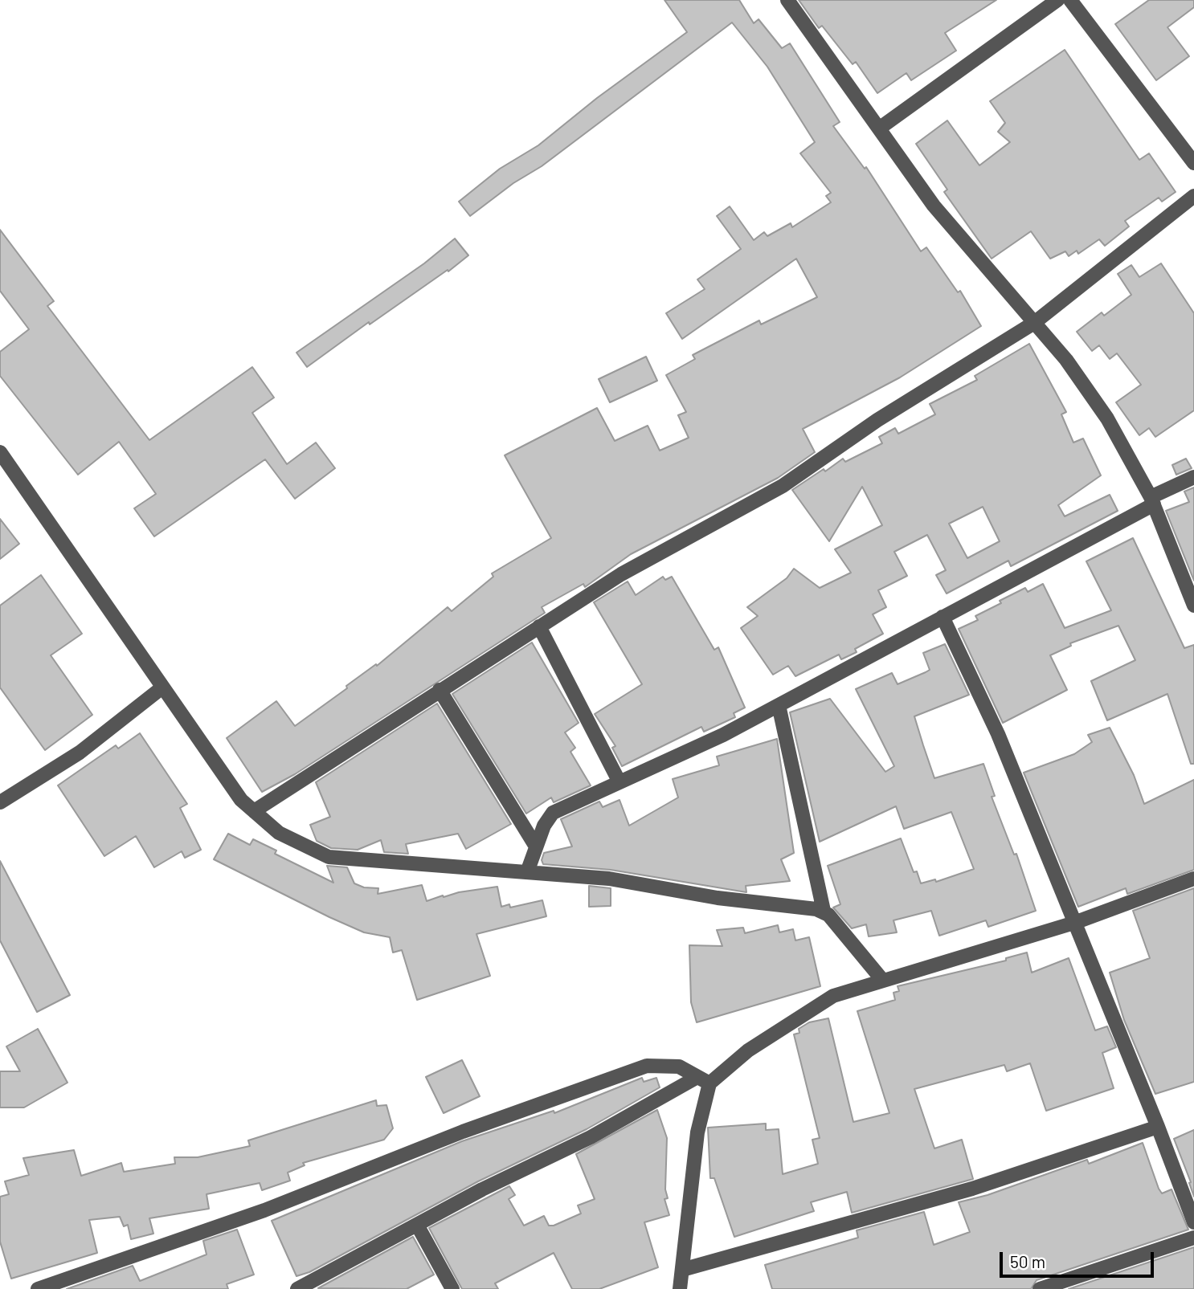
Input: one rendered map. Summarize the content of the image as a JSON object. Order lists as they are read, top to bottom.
{
  "scale_bar": "50 m"
}
